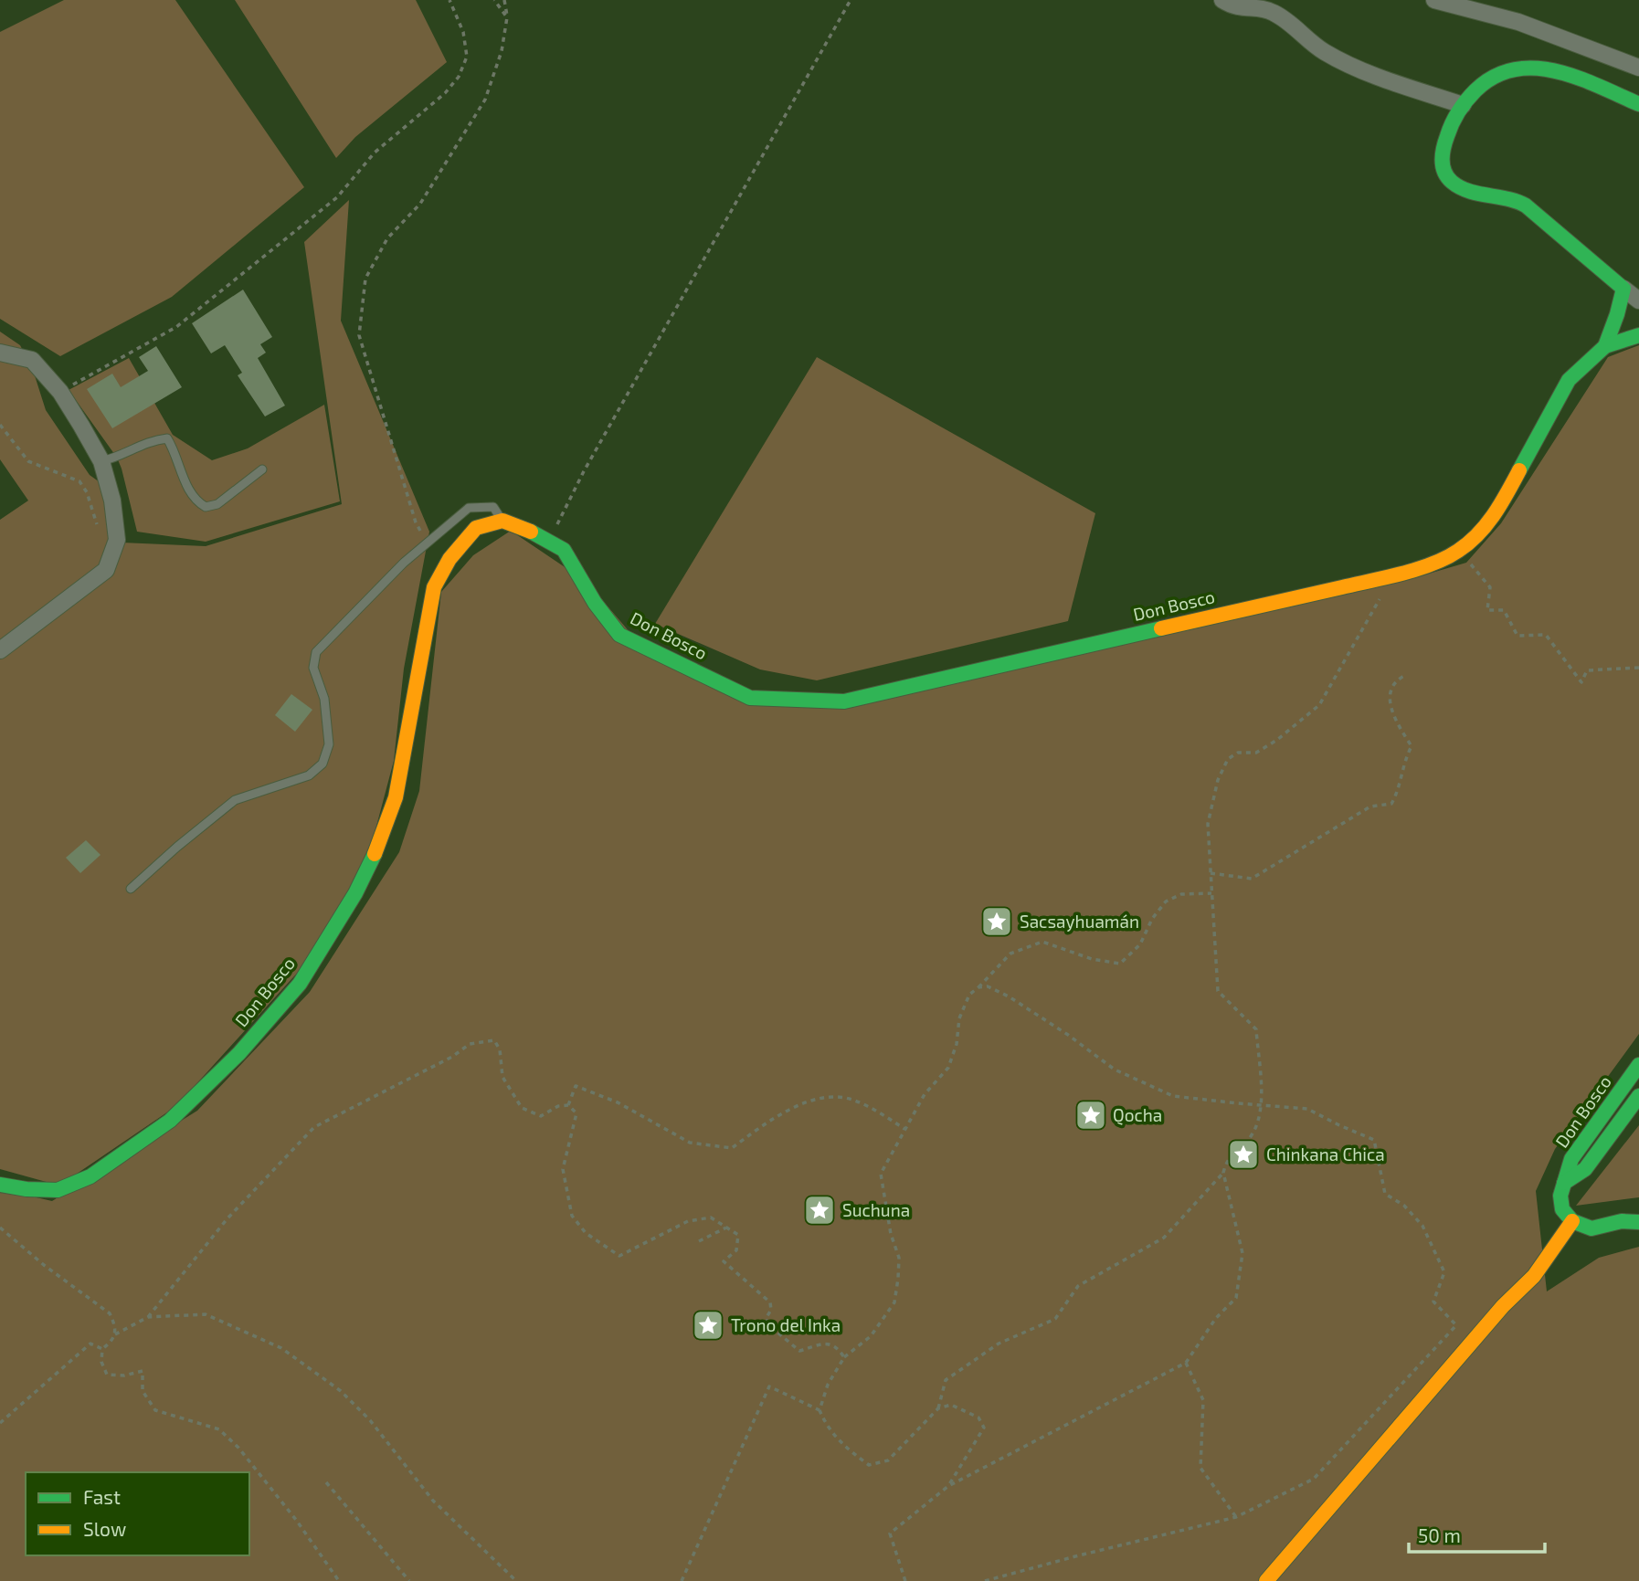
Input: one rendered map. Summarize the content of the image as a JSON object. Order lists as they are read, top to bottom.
{
  "streets": {
    "street": ["Don Bosco"]
  },
  "places": {
    "place": [
      "Sacsayhuamán",
      "Qocha",
      "Chinkana Chica",
      "Suchuna",
      "Trono del Inka"
    ]
  },
  "legend": ["Fast", "Slow"],
  "scale_bar": "50 m"
}
